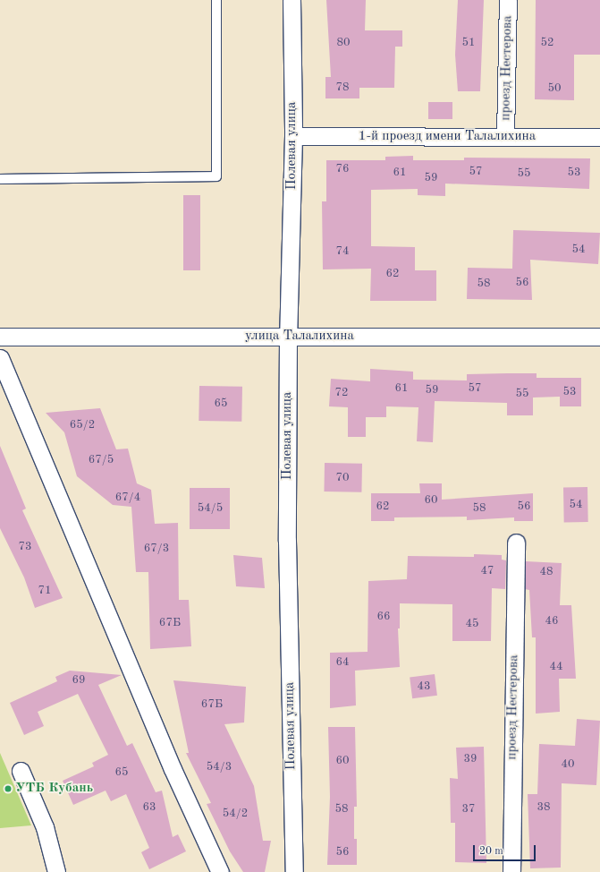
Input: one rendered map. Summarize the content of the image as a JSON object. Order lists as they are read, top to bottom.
{
  "streets": {
    "street": [
      "проезд Нестерова",
      "1-й проезд имени Талалихина",
      "Полевая улица",
      "улица Талалихина"
    ]
  },
  "crossings": [
    ["проезд Нестерова", "1-й проезд имени Талалихина"],
    ["1-й проезд имени Талалихина", "Полевая улица"],
    ["Полевая улица", "улица Талалихина"]
  ],
  "places": ["УТБ Кубань"],
  "house_numbers": [
    "80",
    "51",
    "52",
    "78",
    "50",
    "76",
    "57",
    "61",
    "53",
    "55",
    "59",
    "54",
    "74",
    "62",
    "56",
    "58",
    "61",
    "57",
    "59",
    "53",
    "72",
    "55",
    "65",
    "65/2",
    "67/5",
    "70",
    "67/4",
    "60",
    "54",
    "62",
    "56",
    "54/5",
    "58",
    "73",
    "67/3",
    "47",
    "48",
    "71",
    "66",
    "46",
    "67Б",
    "45",
    "64",
    "44",
    "69",
    "43",
    "67Б",
    "39",
    "60",
    "40",
    "54/3",
    "65",
    "63",
    "38",
    "58",
    "37",
    "54/2",
    "56"
  ],
  "scale_bar": "20 m"
}
